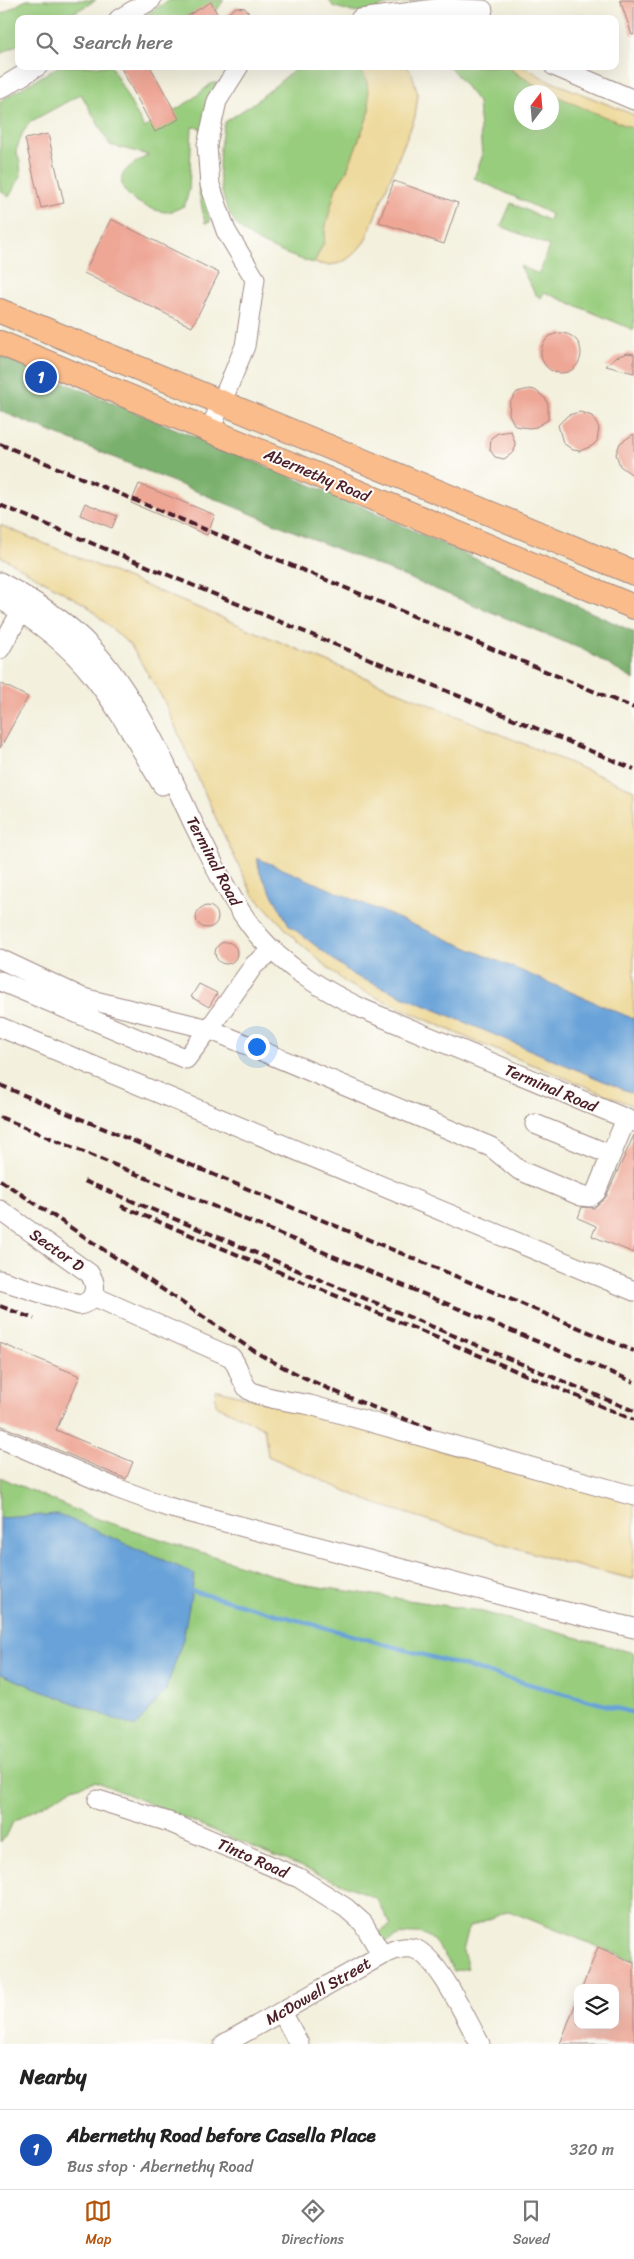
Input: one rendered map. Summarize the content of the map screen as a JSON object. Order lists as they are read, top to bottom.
{
  "streets": {
    "main road": ["Abernethy Road"],
    "street": [
      "Terminal Road",
      "Sector D",
      "Tinto Road",
      "McDowell Street"
    ]
  },
  "crossings": [
    ["Tinto Road", "McDowell Street"]
  ],
  "north": "top",
  "page": {
    "search": "Search here",
    "pins": "1",
    "heading": "Nearby",
    "list": [
      {
        "mark": "1",
        "name": "Abernethy Road before Casella Place",
        "note": "Bus stop · Abernethy Road",
        "value": "320 m"
      }
    ],
    "nav": ["Map", "Directions", "Saved"]
  }
}
